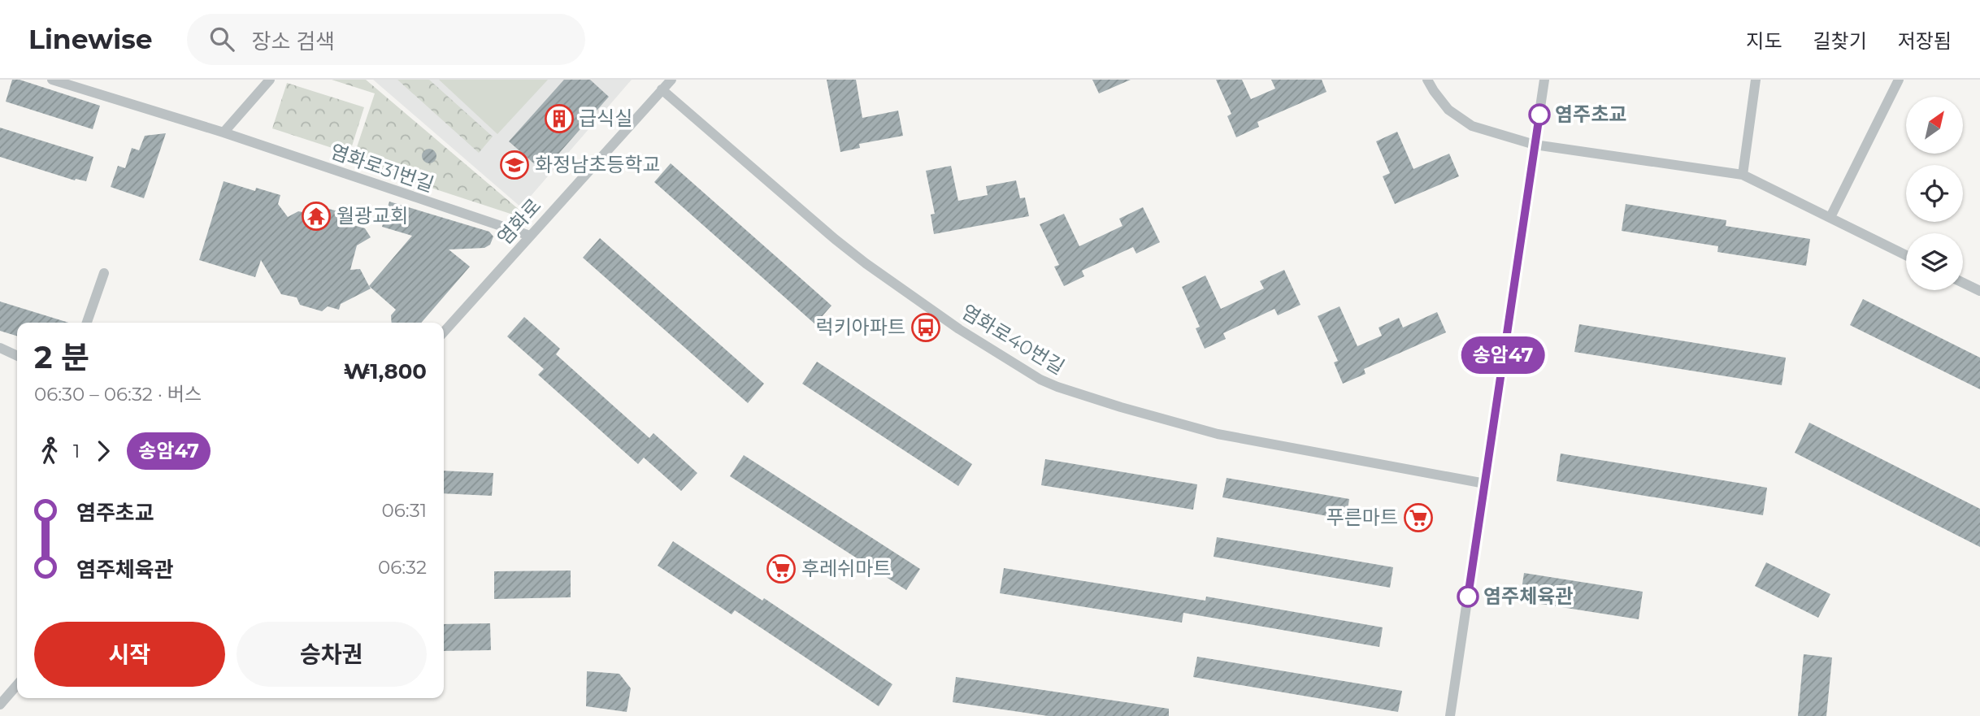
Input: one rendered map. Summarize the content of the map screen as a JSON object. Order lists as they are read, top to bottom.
{
  "streets": {
    "street": ["염화로31번길", "염화로", "염화로40번길"]
  },
  "crossings": [
    ["염화로31번길", "염화로"],
    ["염화로", "염화로40번길"]
  ],
  "places": {
    "other": ["염주초교", "염주체육관"],
    "building": ["급식실"],
    "school or university": ["화정남초등학교"],
    "temple": ["월광교회"],
    "bus stop": ["럭키아파트"],
    "supermarket": ["푸른마트", "후레쉬마트"]
  },
  "lines": ["bus line 송암47"],
  "north": "top right",
  "page": {
    "header": "Linewise",
    "search": "장소 검색",
    "nav": ["지도", "길찾기", "저장됨"],
    "on_map": "송암47",
    "heading": ["2 분", "06:30 – 06:32 · 버스", "₩1,800"],
    "legs": ["1", "송암47"],
    "list": [
      {
        "name": "염주초교",
        "value": "06:31"
      },
      {
        "name": "염주체육관",
        "value": "06:32"
      }
    ],
    "buttons": ["시작", "승차권"]
  }
}
